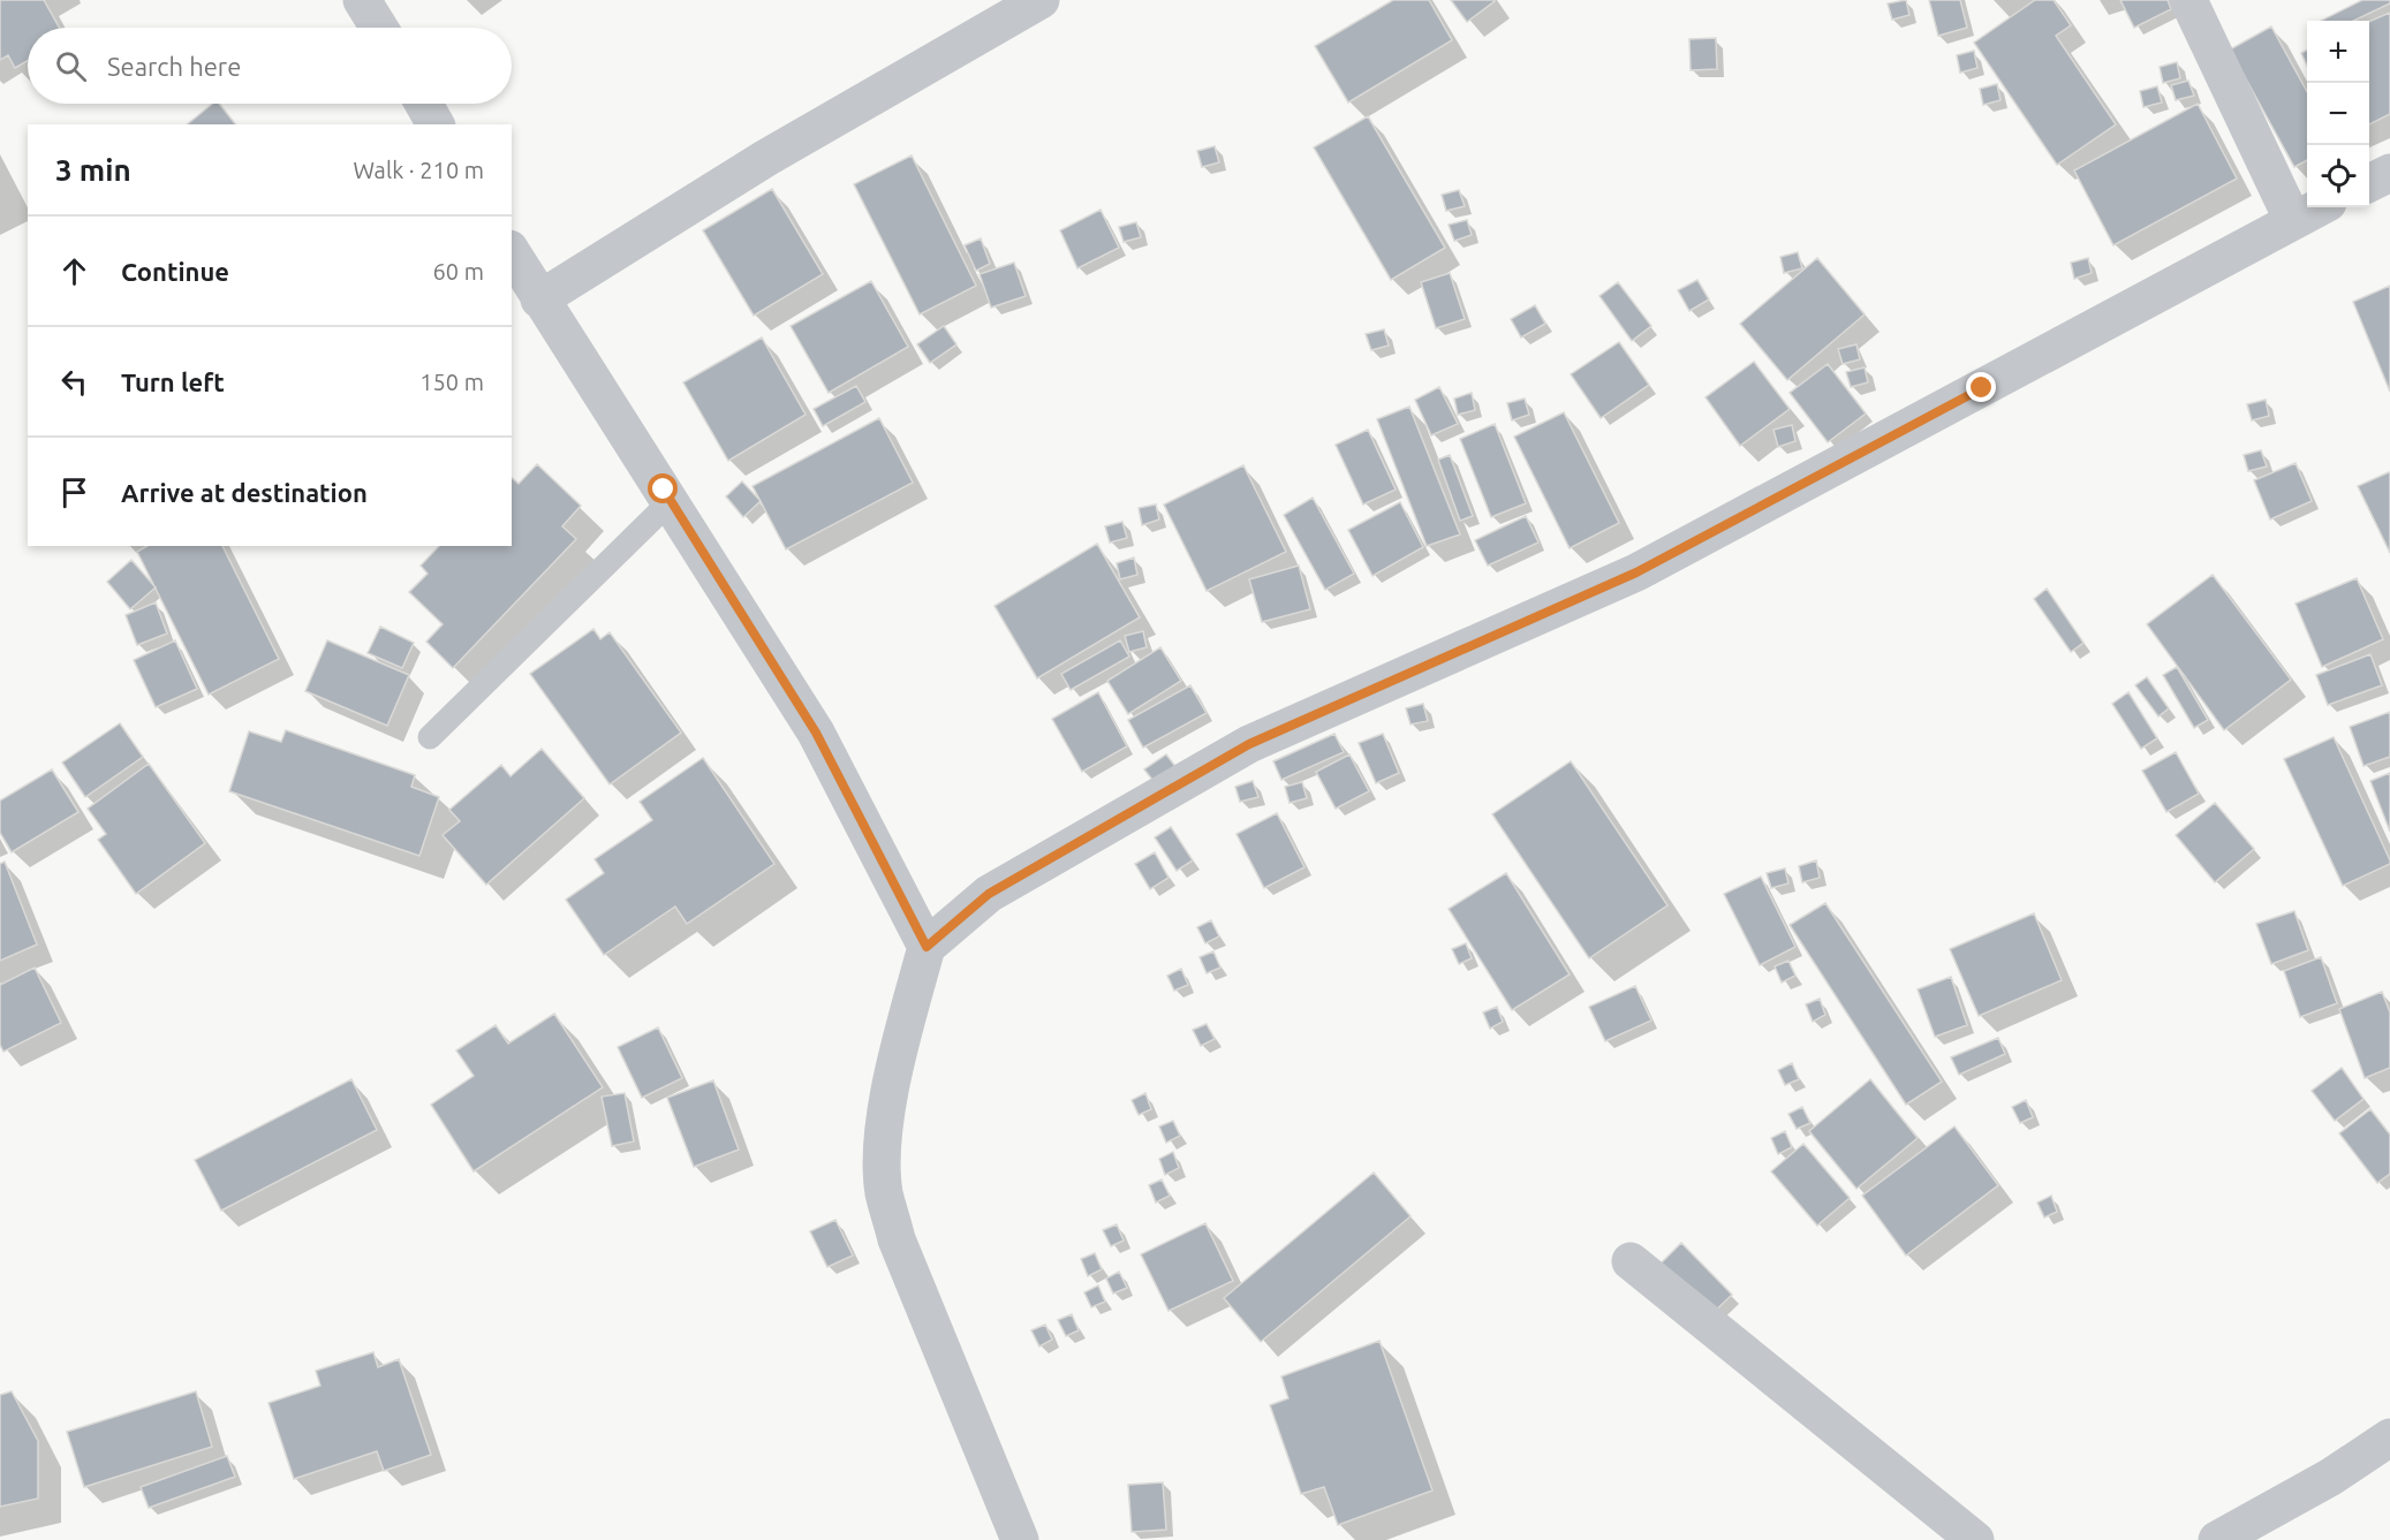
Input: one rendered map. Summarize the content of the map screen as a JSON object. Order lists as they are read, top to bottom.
{
  "page": {
    "map_buttons": ["+", "−"],
    "search": "Search here",
    "heading": ["3 min", "Walk · 210 m"],
    "list": [
      ["Continue", "60 m"],
      ["Turn left", "150 m"],
      "Arrive at destination"
    ]
  }
}
